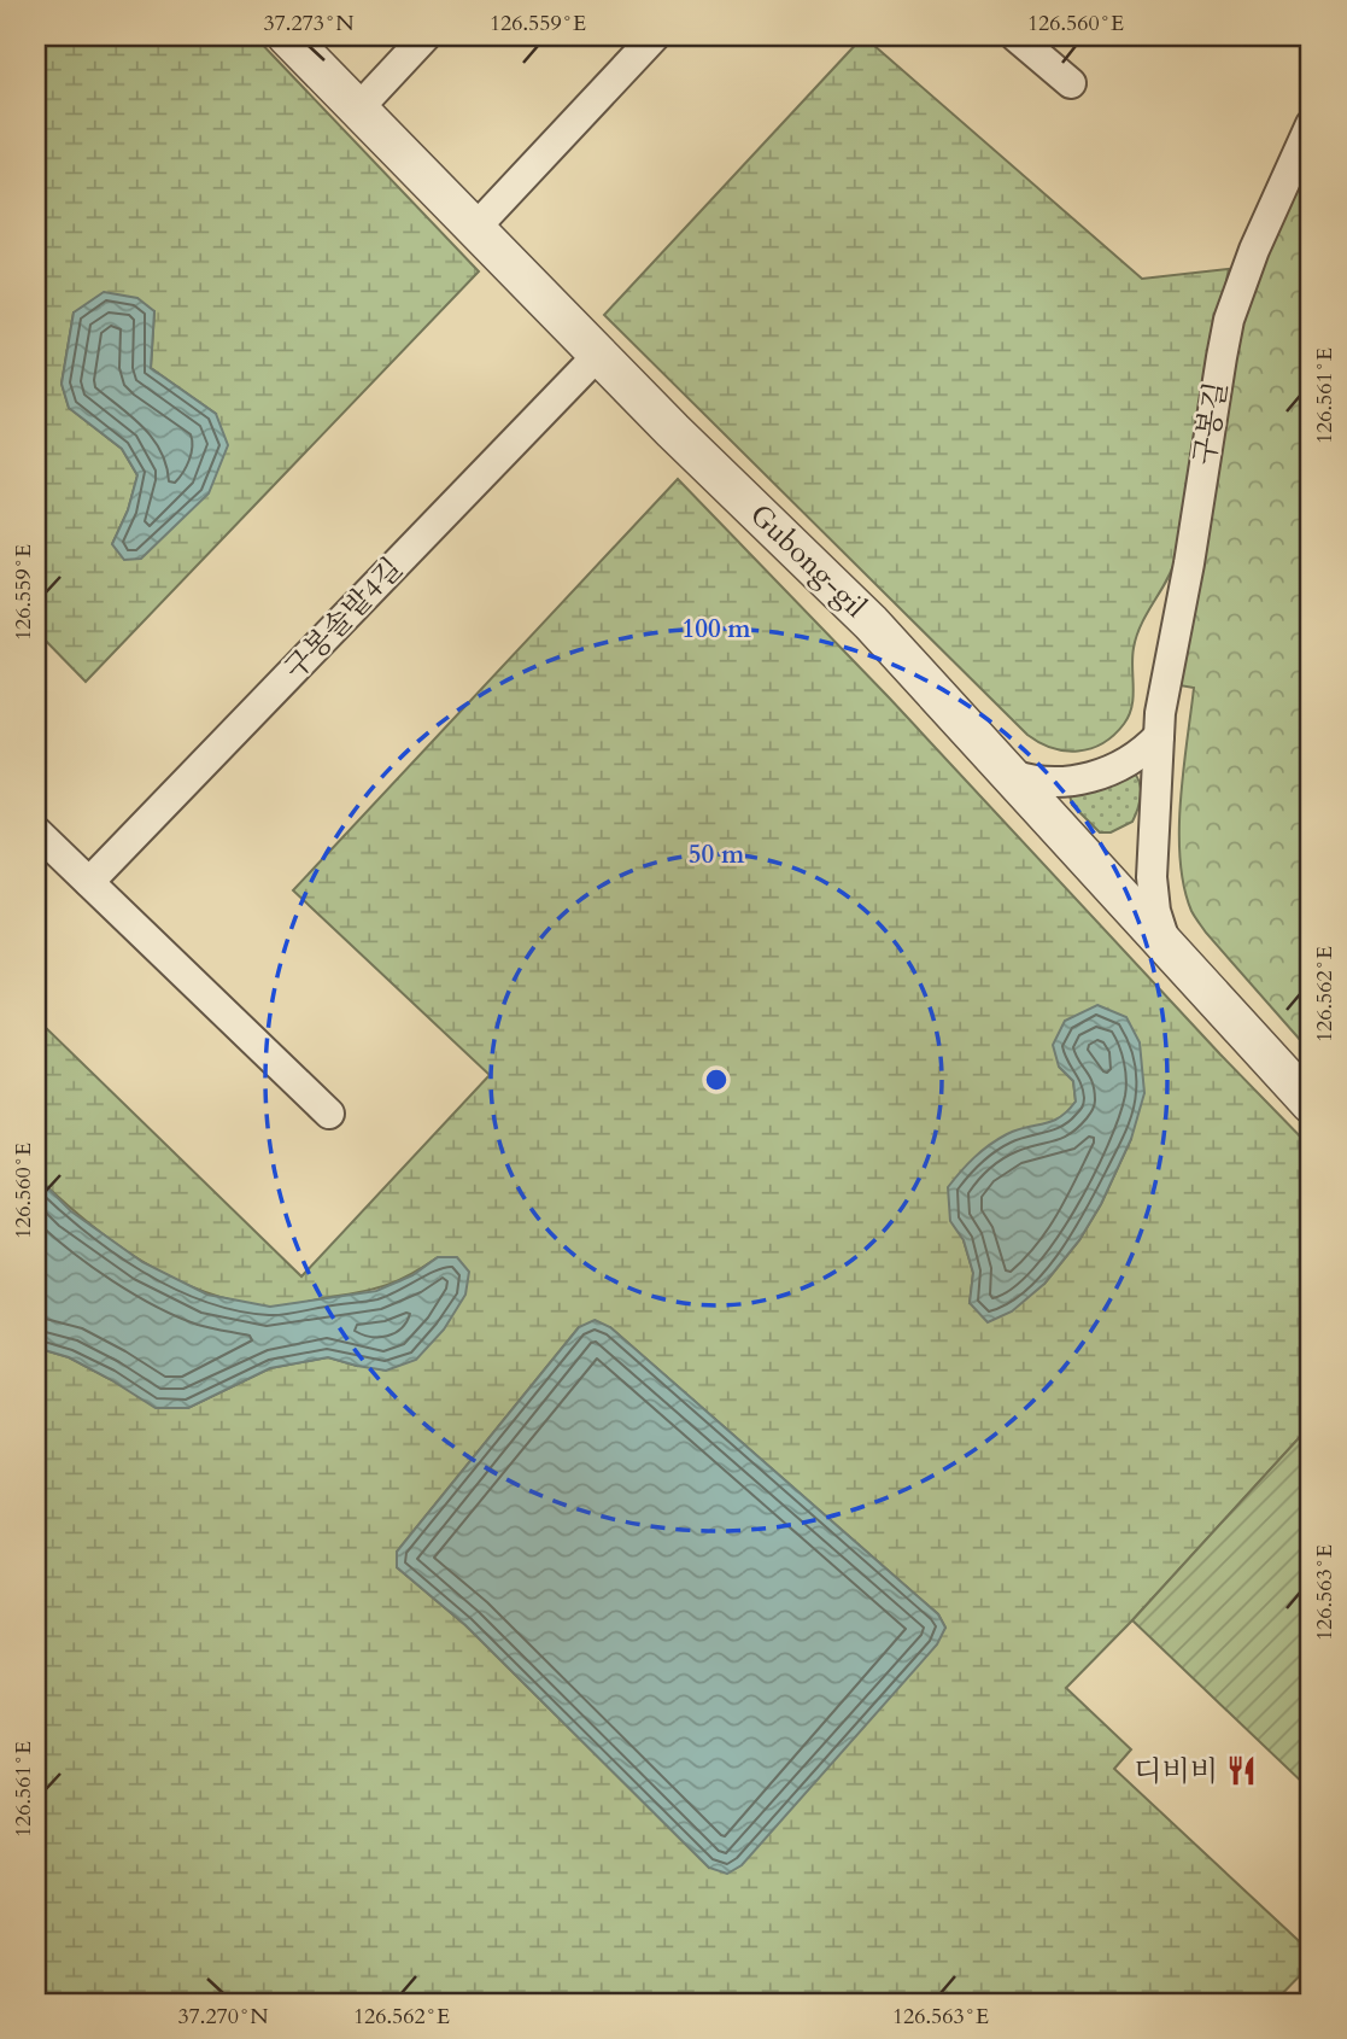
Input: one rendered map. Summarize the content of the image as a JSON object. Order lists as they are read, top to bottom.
{
  "streets": {
    "street": ["구봉길", "Gubong-gil", "구봉솔밭4길"]
  },
  "crossings": [
    ["구봉길", "Gubong-gil"],
    ["Gubong-gil", "구봉솔밭4길"]
  ],
  "places": {
    "restaurant": ["디비비"]
  },
  "coordinates": [
    "37.273°N",
    "126.559°E",
    "126.560°E",
    "126.561°E",
    "126.562°E",
    "126.563°E",
    "37.270°N"
  ],
  "rings": ["100 m", "50 m"]
}
